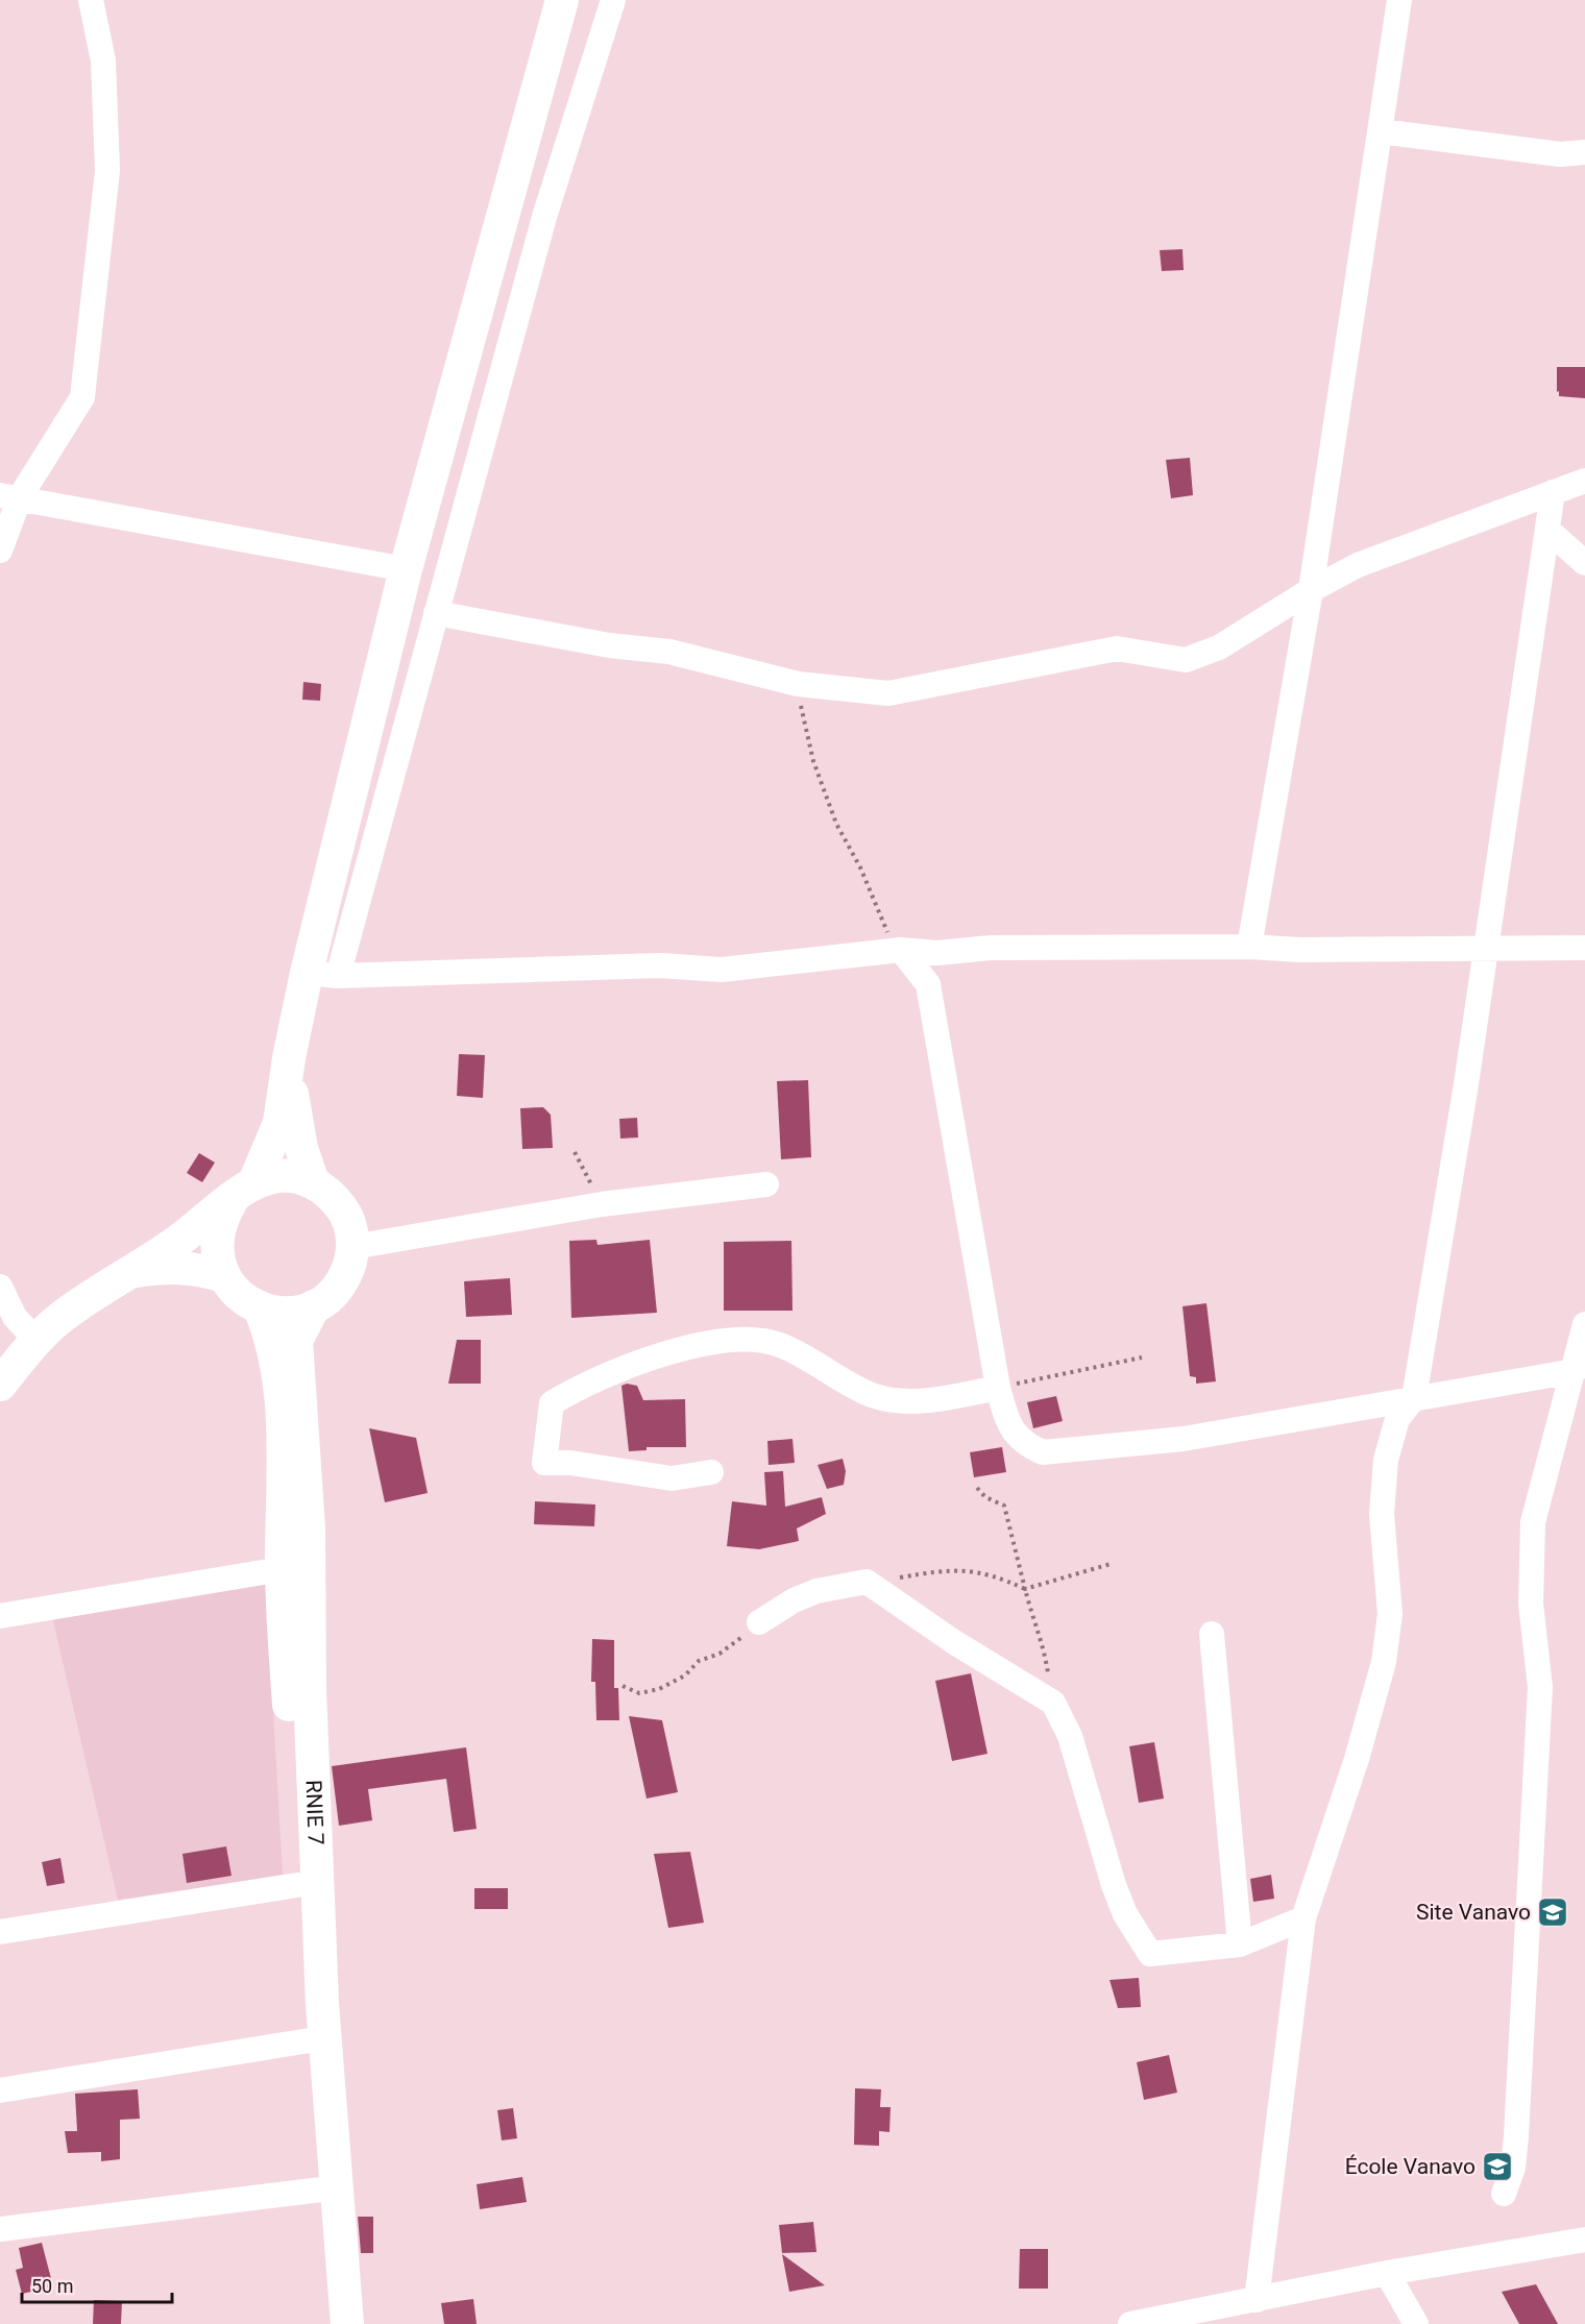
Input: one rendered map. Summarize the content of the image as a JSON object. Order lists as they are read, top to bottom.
{
  "streets": {
    "main road": ["RNIE 7"]
  },
  "places": {
    "school or university": ["Site Vanavo", "École Vanavo"]
  },
  "scale_bar": "50 m"
}
